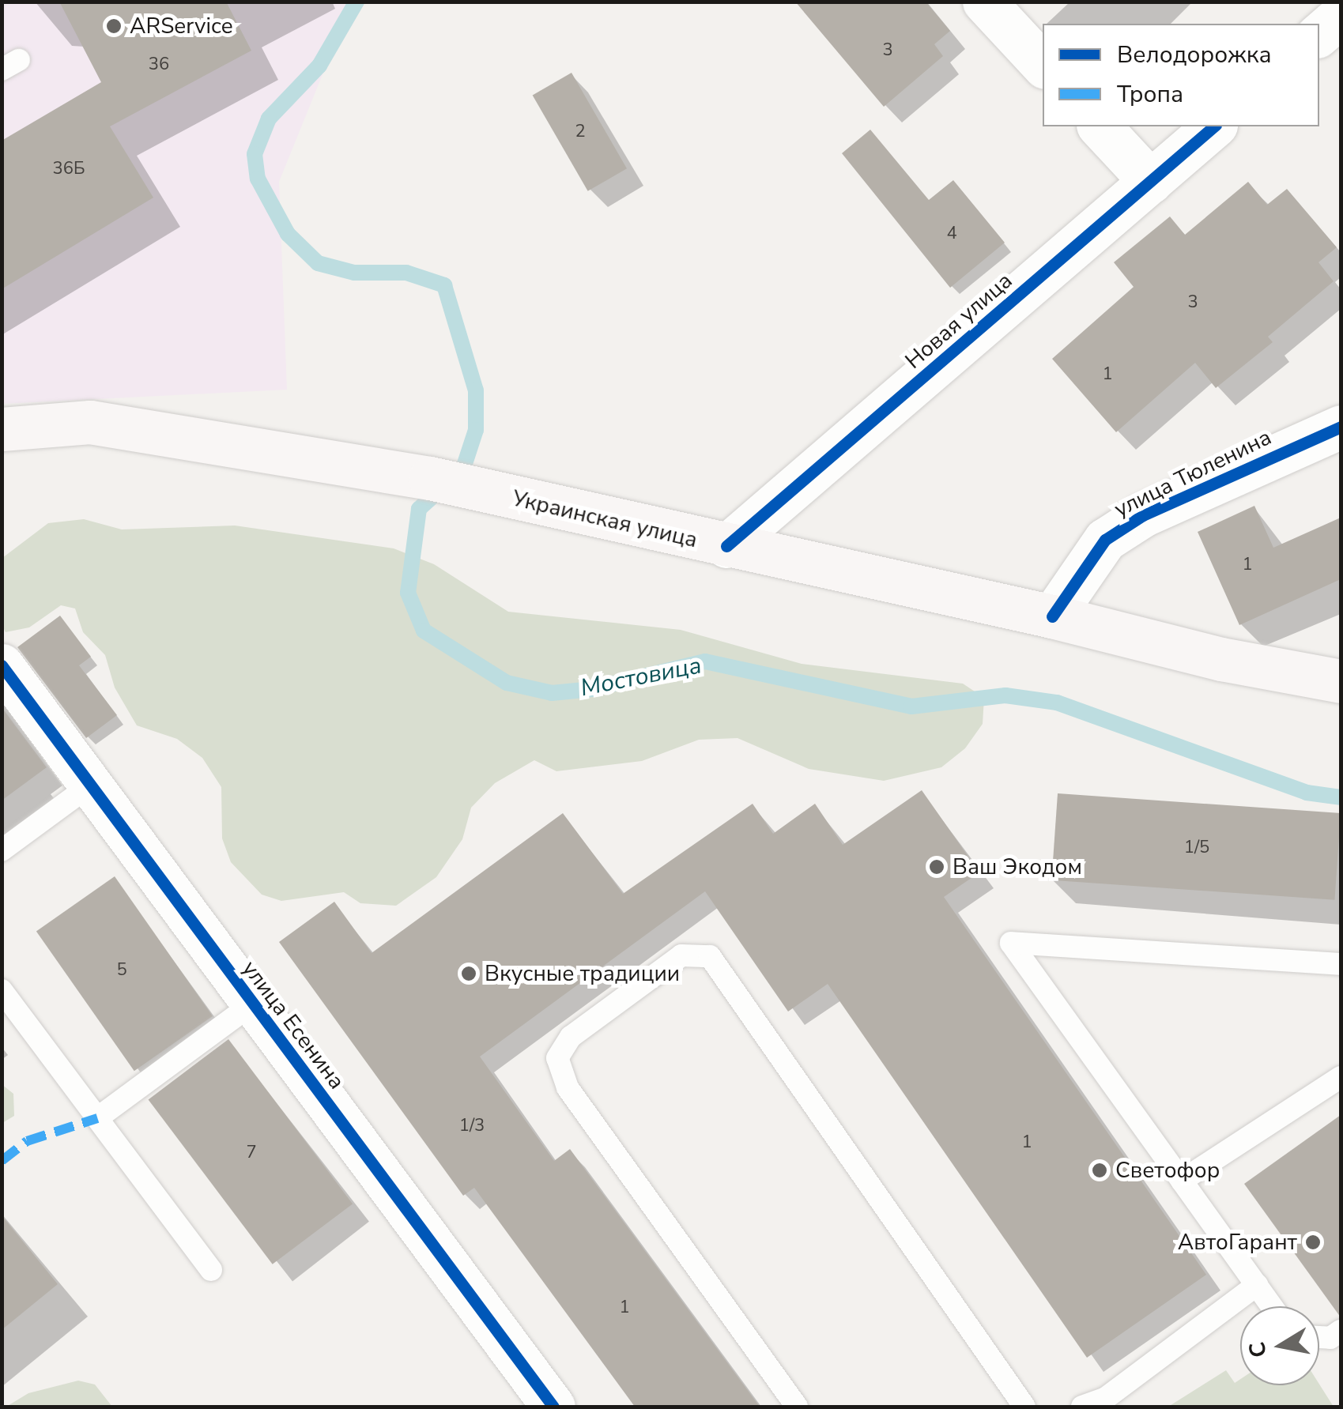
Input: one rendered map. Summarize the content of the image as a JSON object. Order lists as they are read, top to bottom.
{
  "streets": {
    "main road": ["Украинская улица"],
    "street": ["Новая улица", "улица Тюленина", "улица Есенина"]
  },
  "crossings": [
    ["Новая улица", "Украинская улица"],
    ["улица Тюленина", "Украинская улица"]
  ],
  "water": ["Мостовица"],
  "places": [
    "ARService",
    "Ваш Экодом",
    "Вкусные традиции",
    "Светофор",
    "АвтоГарант"
  ],
  "house_numbers": [
    "3",
    "36",
    "2",
    "36Б",
    "4",
    "3",
    "1",
    "1",
    "1/5",
    "5",
    "1/3",
    "1",
    "7",
    "1"
  ],
  "legend": ["Велодорожка", "Тропа"],
  "north": "left"
}
